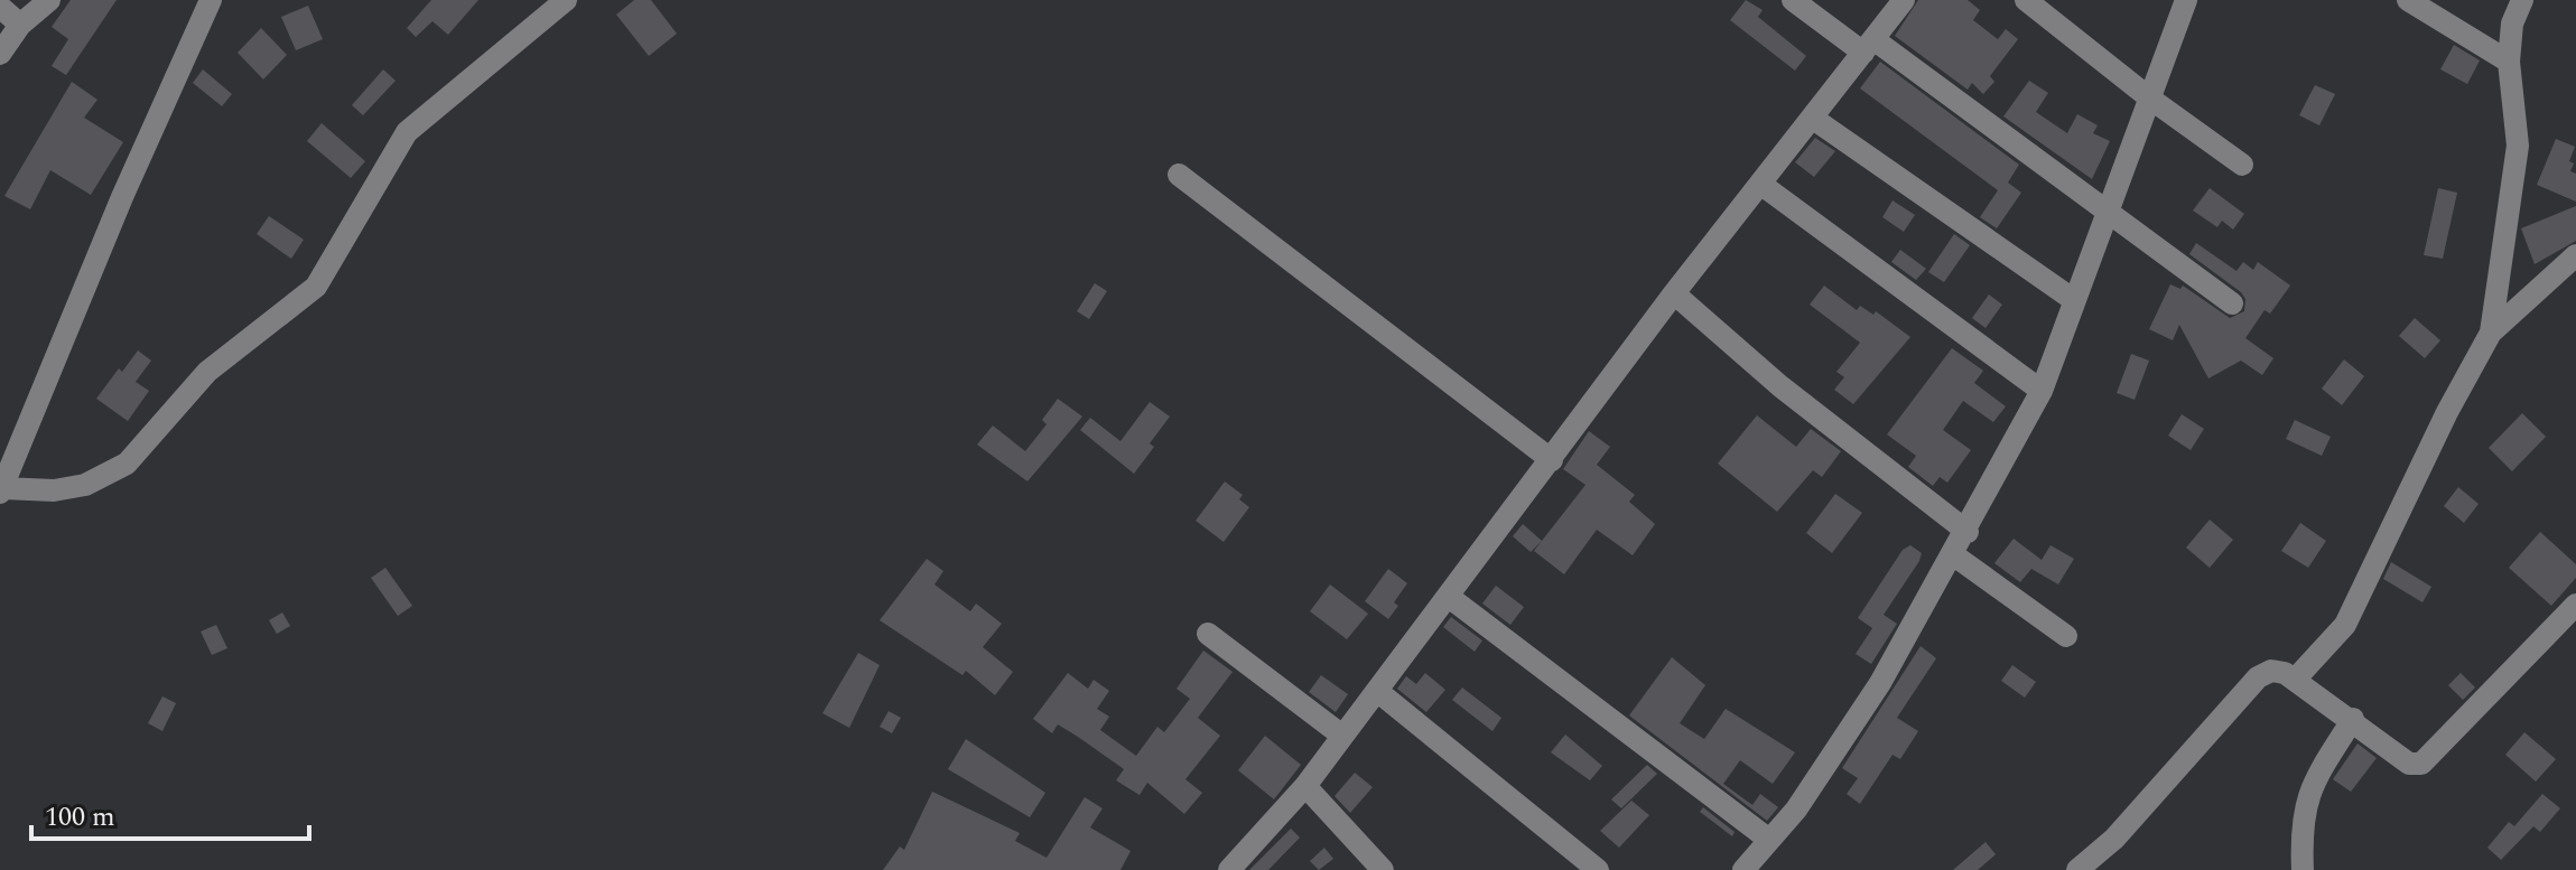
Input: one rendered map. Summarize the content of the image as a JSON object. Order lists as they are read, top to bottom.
{
  "scale_bar": "100 m"
}
